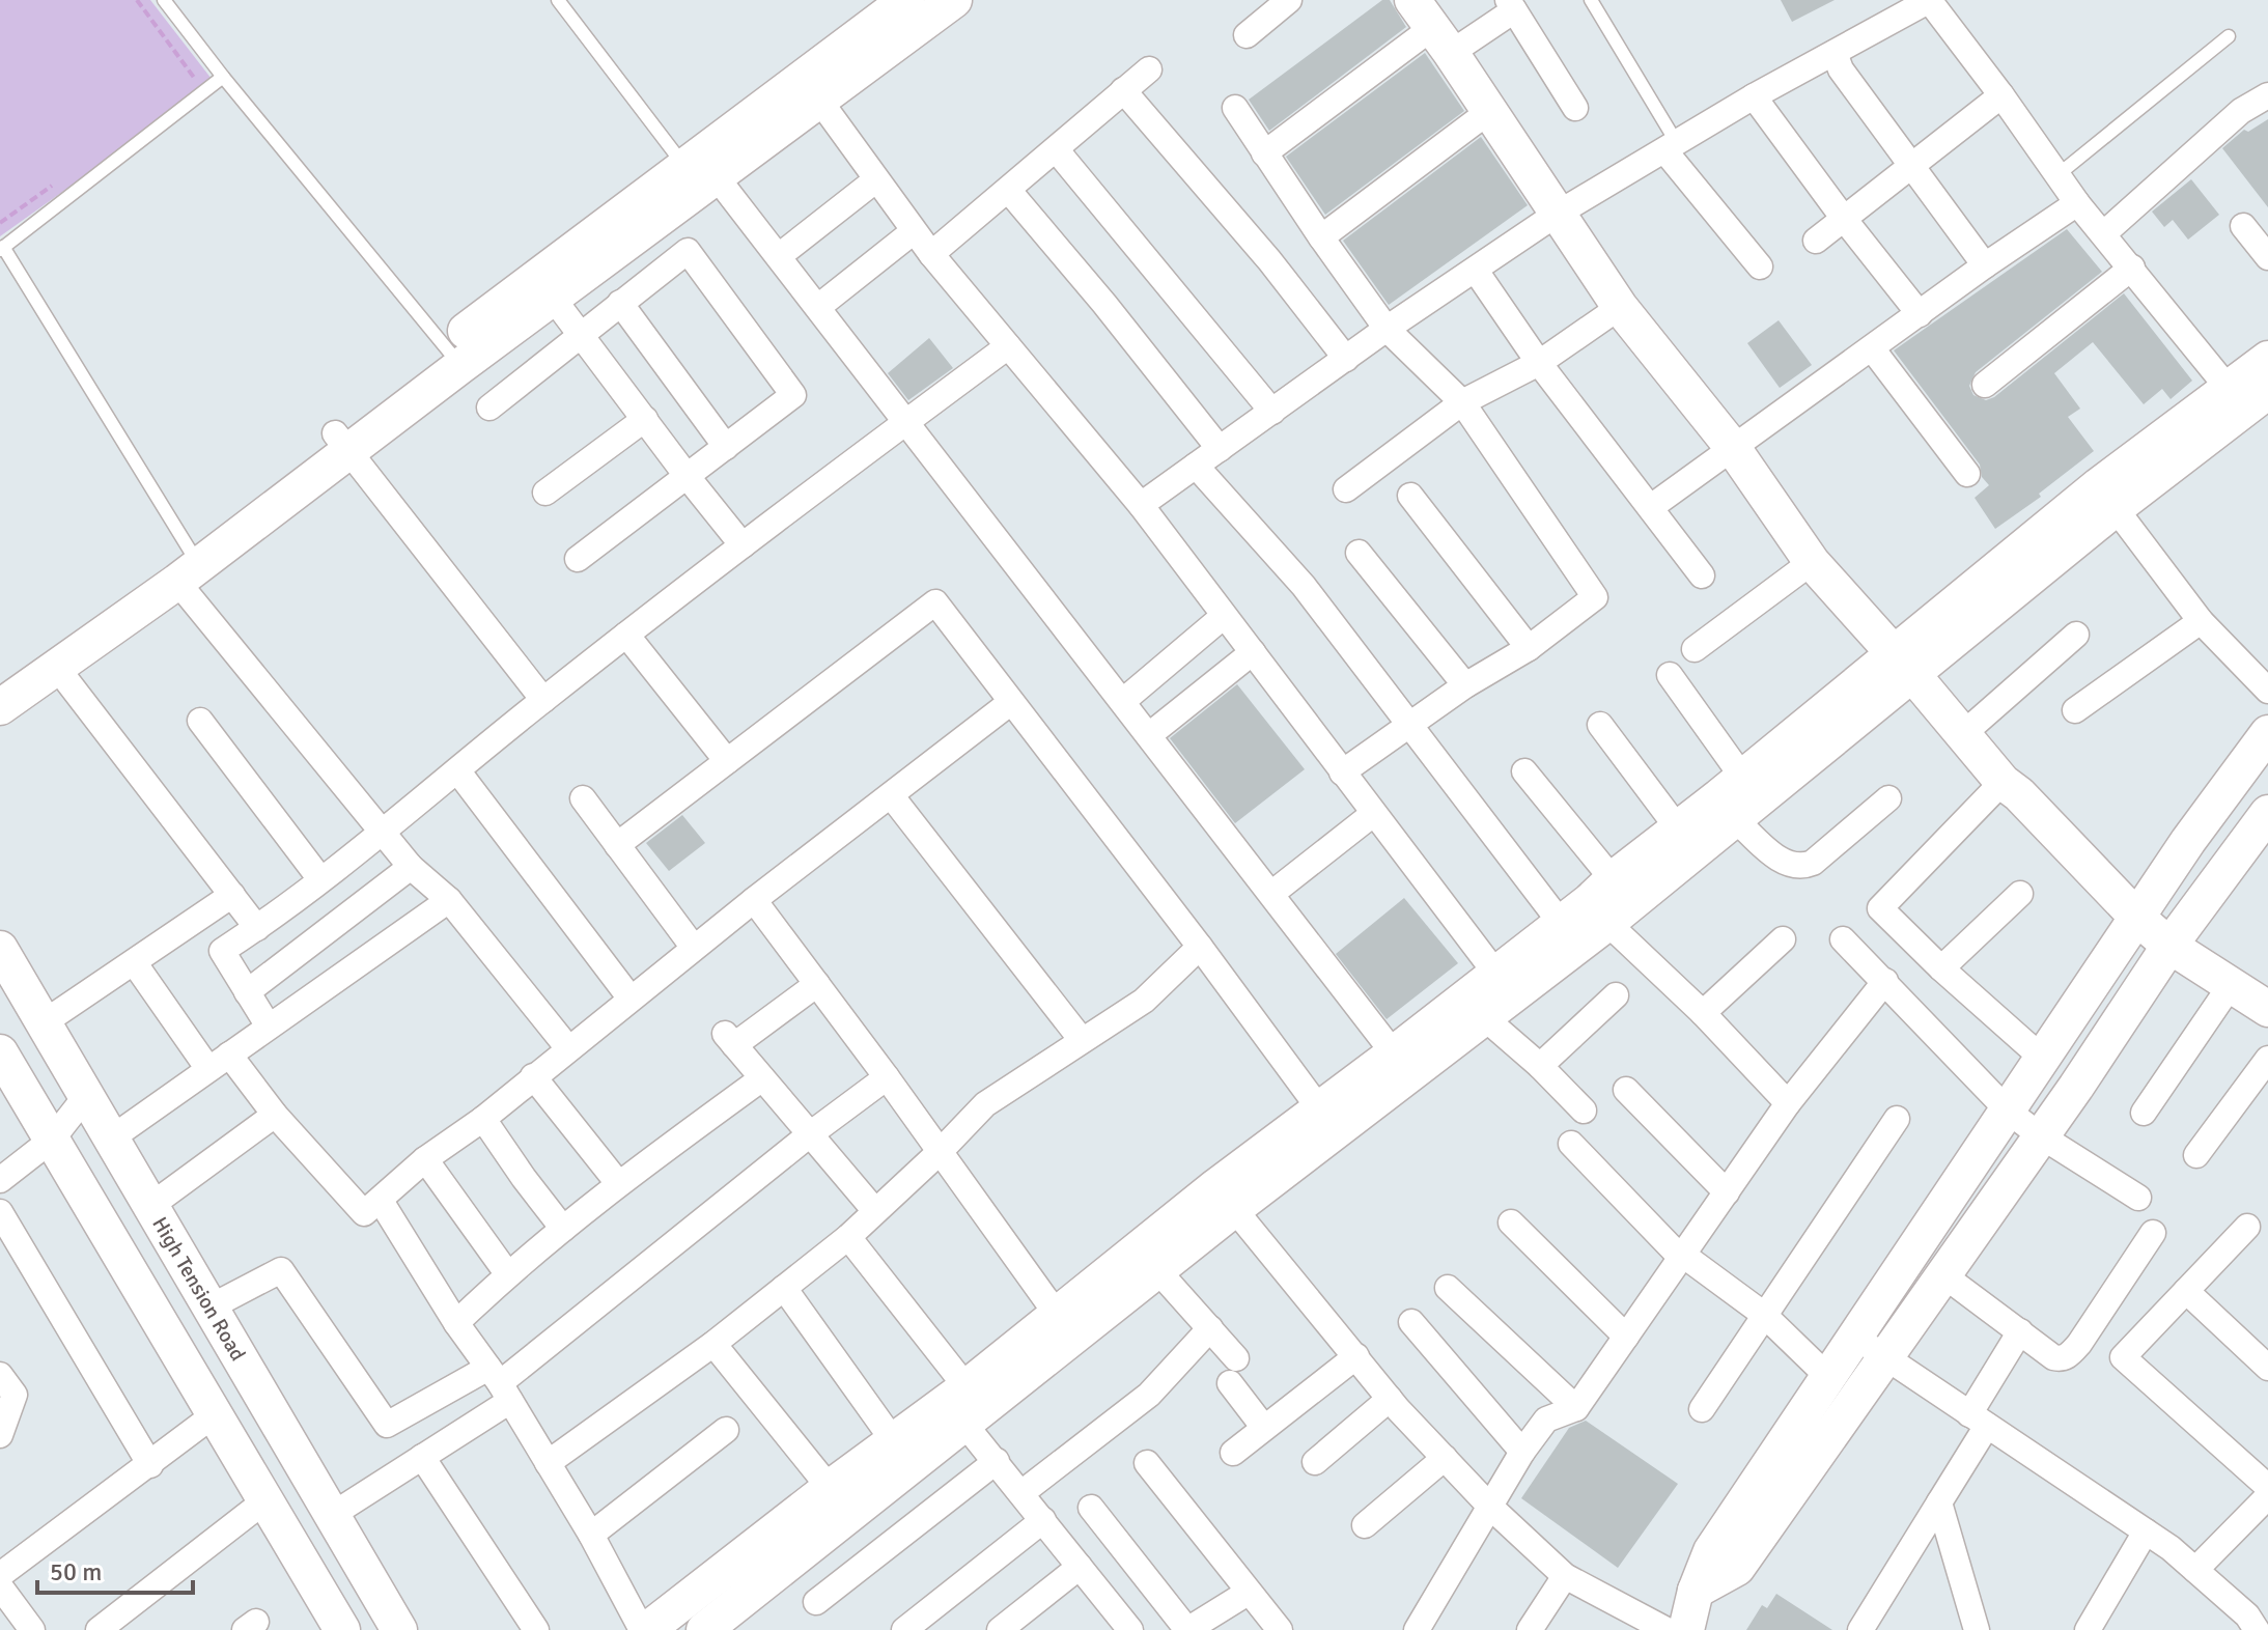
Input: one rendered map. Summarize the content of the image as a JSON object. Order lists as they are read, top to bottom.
{
  "streets": {
    "street": ["High Tension Road"]
  },
  "scale_bar": "50 m"
}
